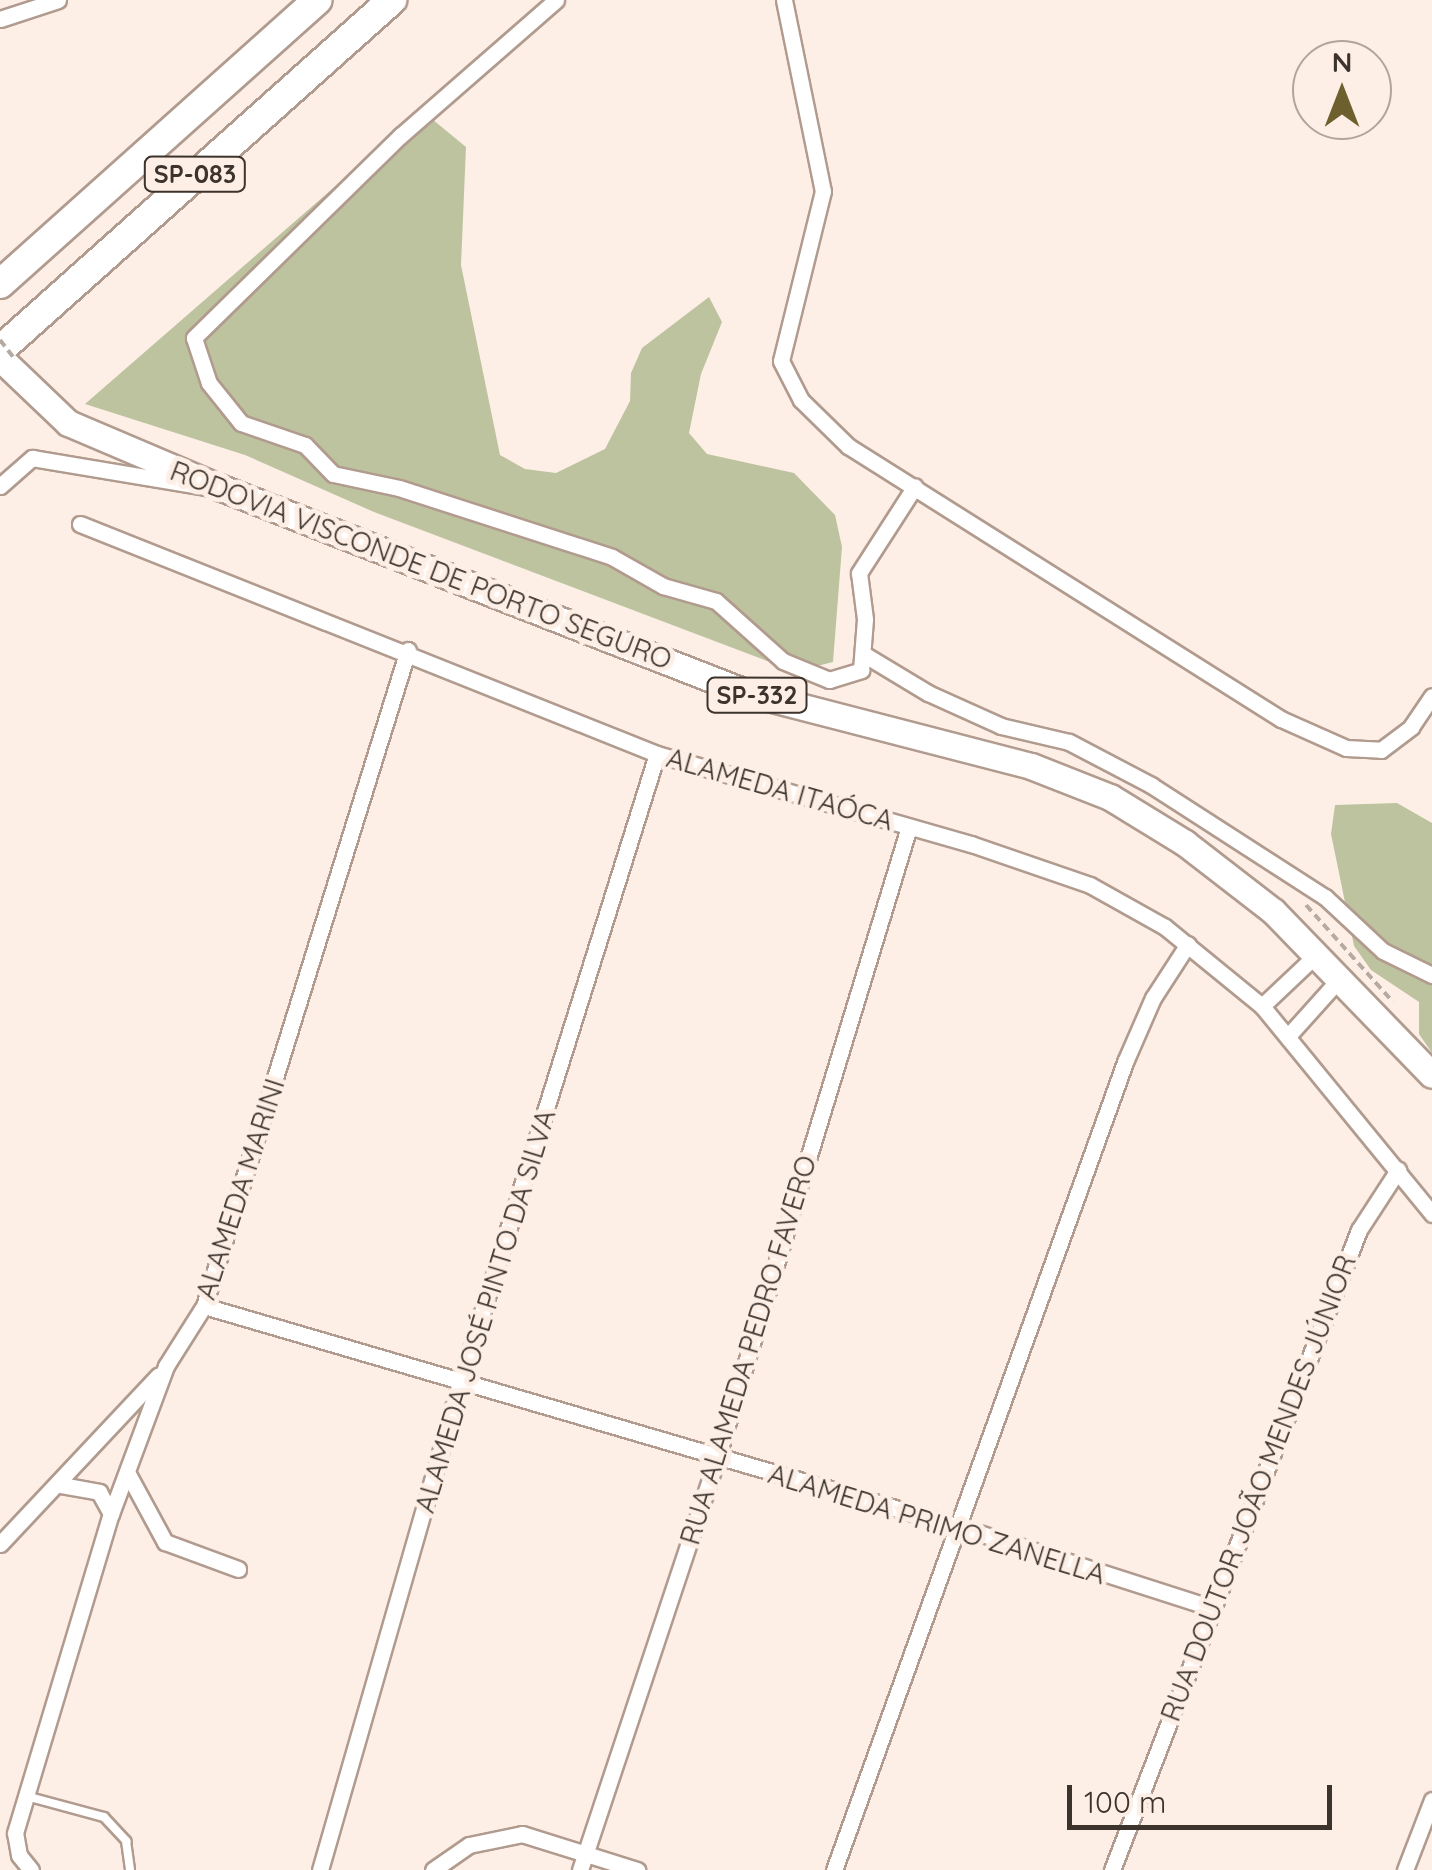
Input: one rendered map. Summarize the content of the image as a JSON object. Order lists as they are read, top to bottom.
{
  "streets": {
    "highway": ["SP-083"],
    "main road": ["RODOVIA VISCONDE DE PORTO SEGURO", "SP-332"],
    "street": [
      "ALAMEDA ITAÓCA",
      "ALAMEDA MARINI",
      "ALAMEDA JOSÉ PINTO DA SILVA",
      "RUA ALAMEDA PEDRO FAVERO",
      "RUA DOUTOR JOÃO MENDES JÚNIOR",
      "ALAMEDA PRIMO ZANELLA"
    ]
  },
  "crossings": [
    ["SP-083", "RODOVIA VISCONDE DE PORTO SEGURO"],
    ["ALAMEDA ITAÓCA", "ALAMEDA MARINI"],
    ["ALAMEDA ITAÓCA", "ALAMEDA JOSÉ PINTO DA SILVA"],
    ["ALAMEDA ITAÓCA", "RUA ALAMEDA PEDRO FAVERO"],
    ["ALAMEDA ITAÓCA", "RUA DOUTOR JOÃO MENDES JÚNIOR"],
    ["ALAMEDA MARINI", "ALAMEDA PRIMO ZANELLA"],
    ["ALAMEDA JOSÉ PINTO DA SILVA", "ALAMEDA PRIMO ZANELLA"],
    ["RUA ALAMEDA PEDRO FAVERO", "ALAMEDA PRIMO ZANELLA"],
    ["RUA DOUTOR JOÃO MENDES JÚNIOR", "ALAMEDA PRIMO ZANELLA"]
  ],
  "scale_bar": "100 m",
  "north": "top"
}
